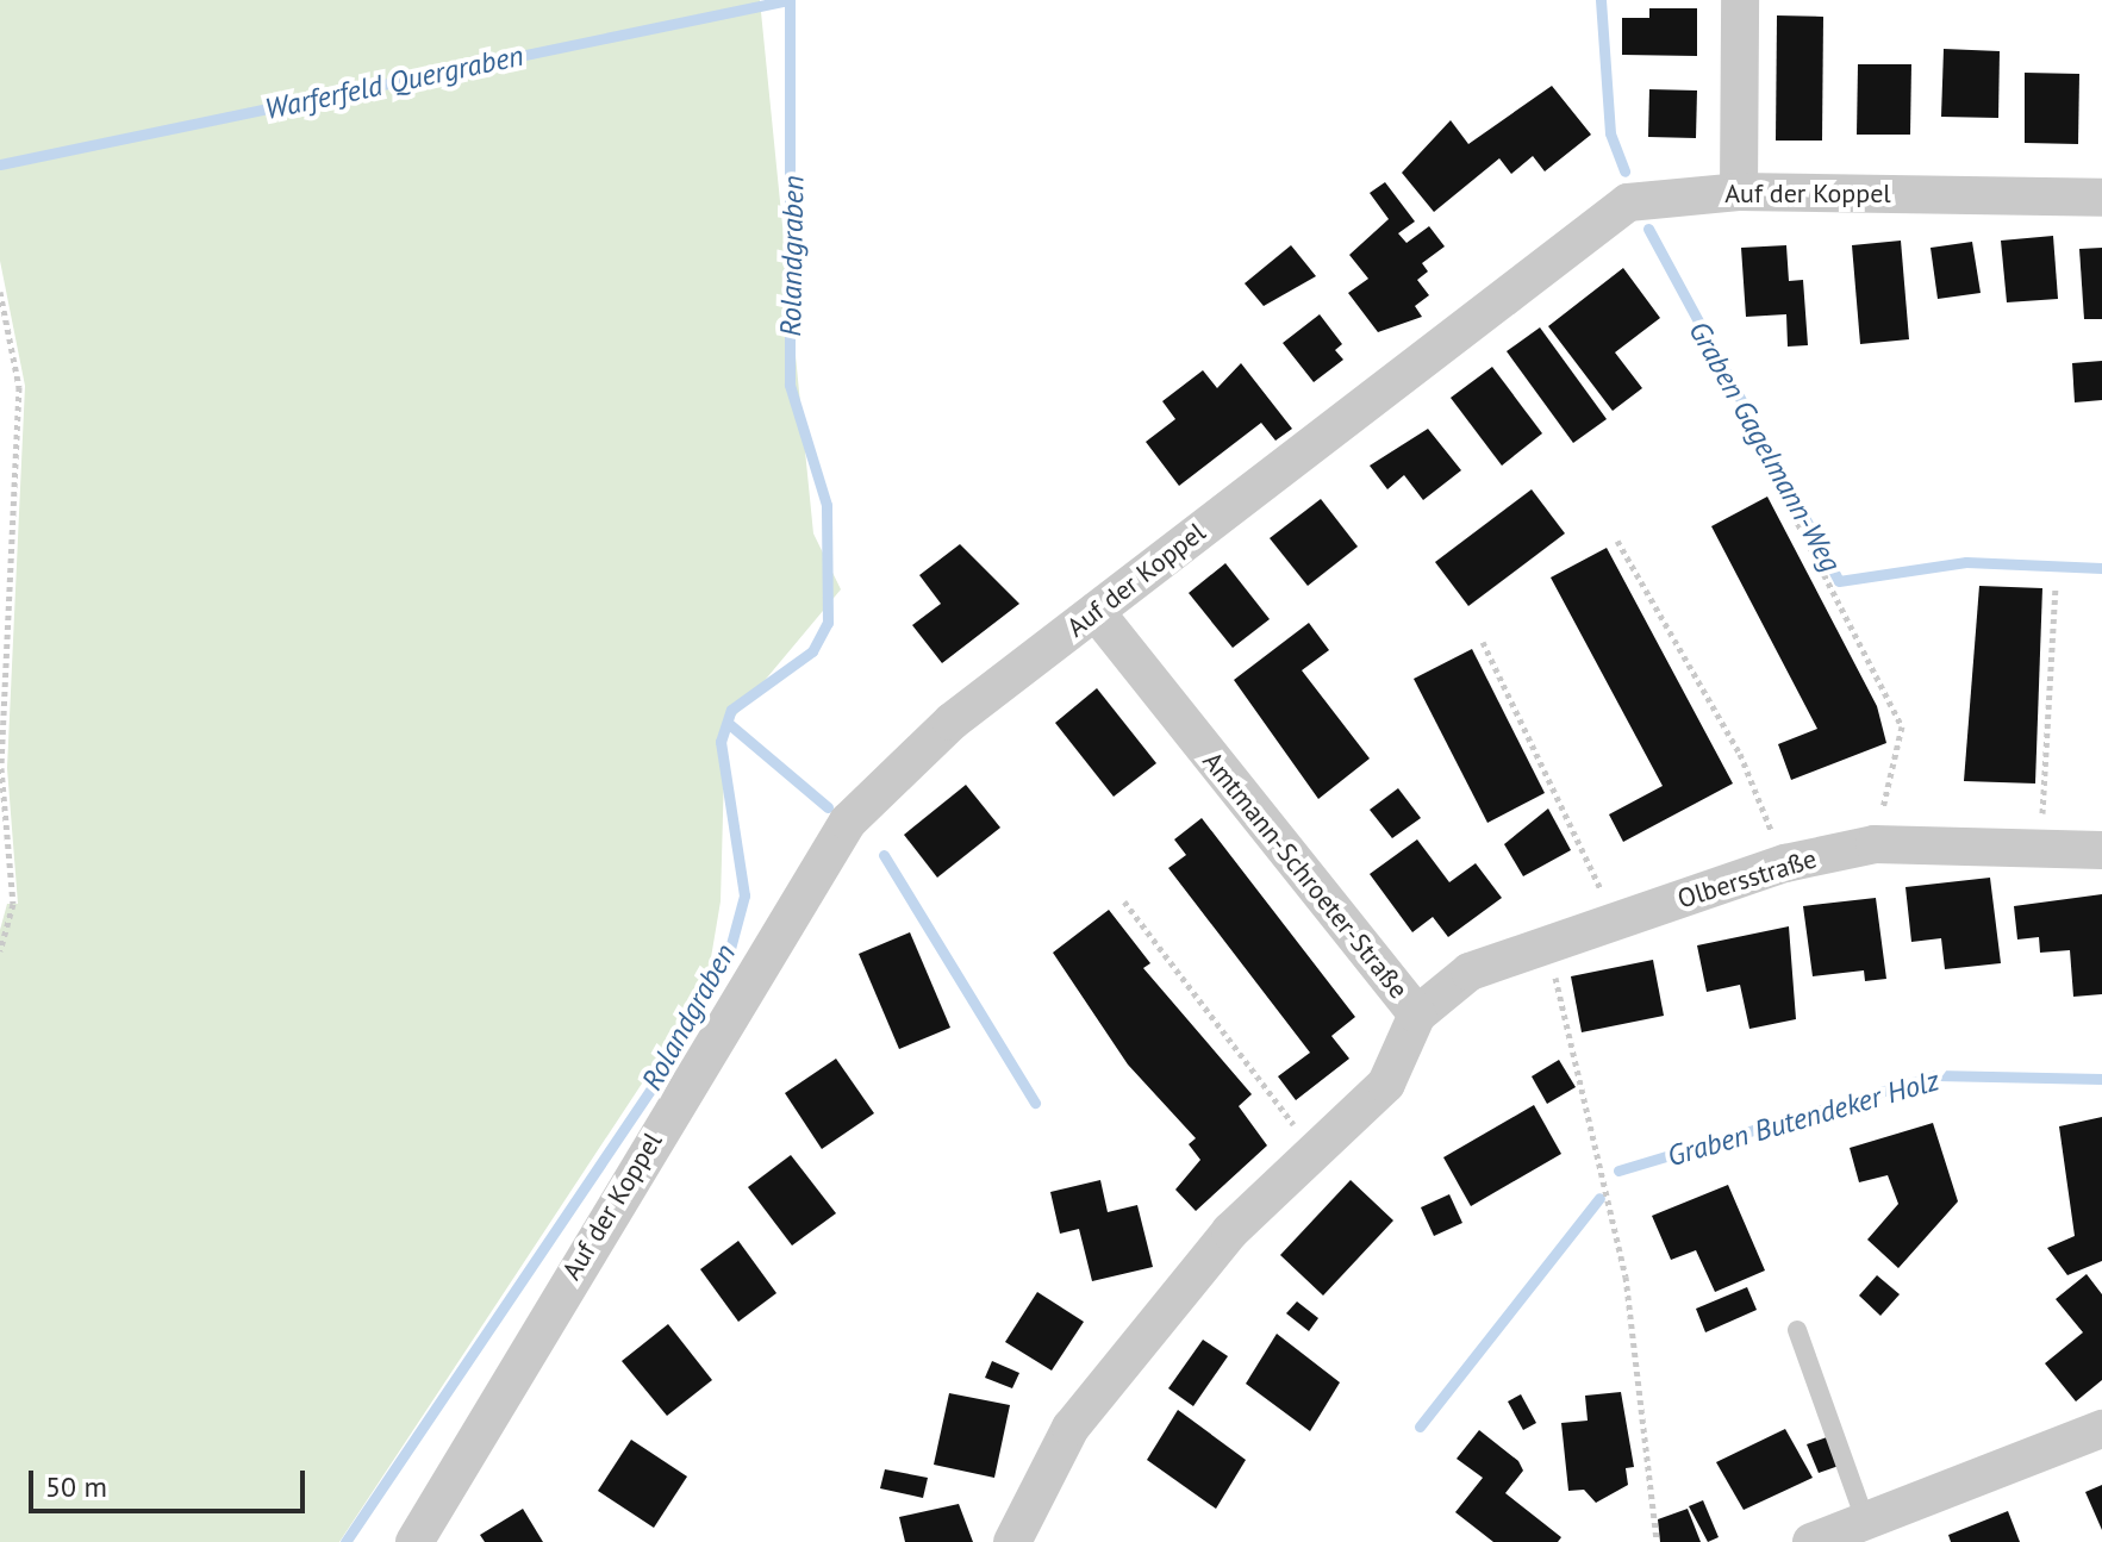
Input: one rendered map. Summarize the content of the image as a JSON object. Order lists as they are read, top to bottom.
{
  "streets": {
    "street": ["Auf der Koppel", "Amtmann-Schroeter-Straße", "Olbersstraße"]
  },
  "crossings": [
    ["Auf der Koppel", "Amtmann-Schroeter-Straße"],
    ["Amtmann-Schroeter-Straße", "Olbersstraße"]
  ],
  "water": [
    "Warferfeld Quergraben",
    "Rolandgraben",
    "Graben Gagelmann-Weg",
    "Graben Butendeker Holz"
  ],
  "scale_bar": "50 m"
}
